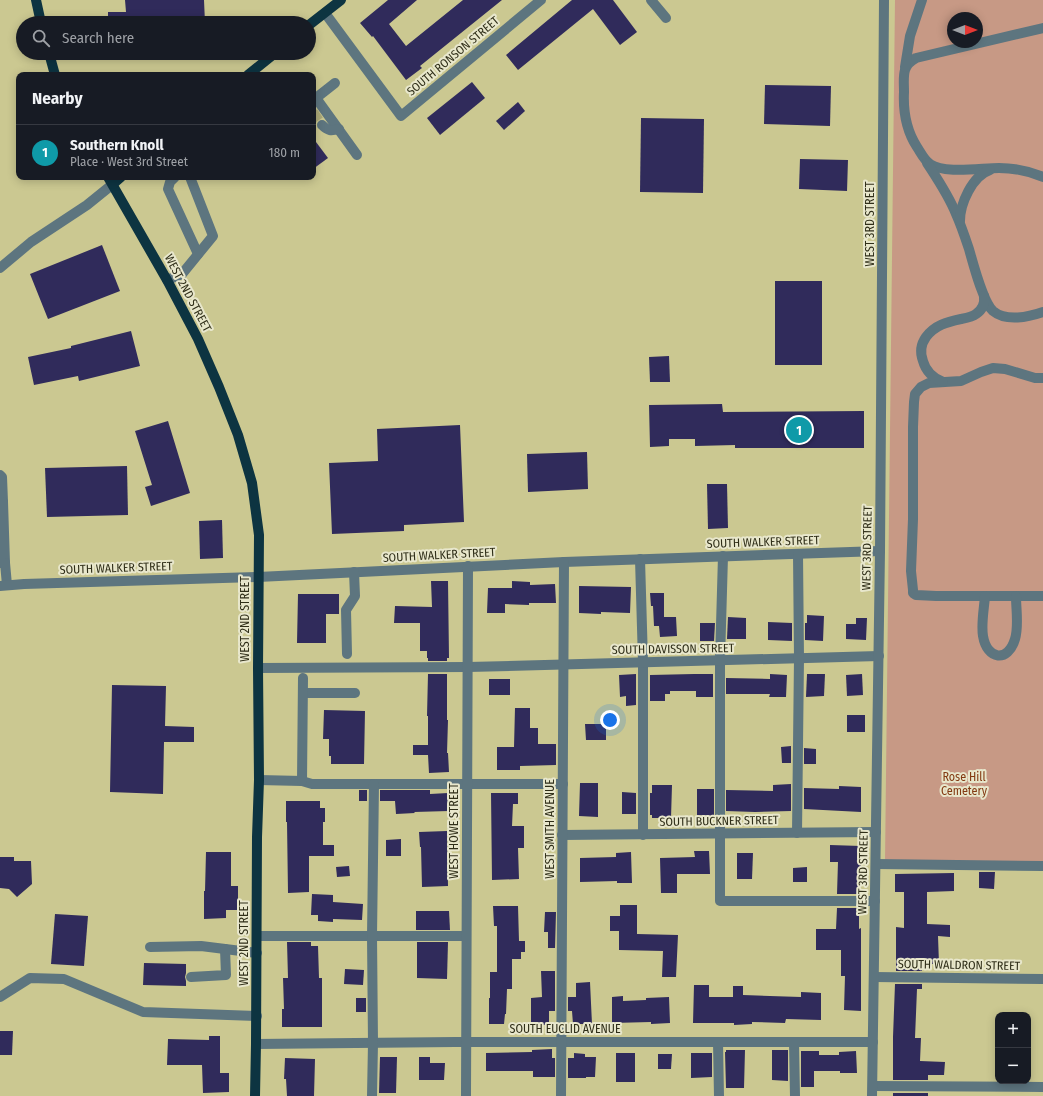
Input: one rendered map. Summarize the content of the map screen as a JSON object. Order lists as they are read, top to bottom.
{
  "streets": {
    "main road": ["WEST 2ND STREET"],
    "street": [
      "SOUTH RONSON STREET",
      "WEST 3RD STREET",
      "SOUTH WALKER STREET",
      "SOUTH DAVISSON STREET",
      "SOUTH BUCKNER STREET",
      "WEST SMITH AVENUE",
      "WEST HOWE STREET",
      "SOUTH WALDRON STREET",
      "SOUTH EUCLID AVENUE"
    ]
  },
  "crossings": [
    ["WEST 3RD STREET", "SOUTH WALKER STREET"],
    ["WEST 3RD STREET", "SOUTH DAVISSON STREET"],
    ["WEST 3RD STREET", "SOUTH BUCKNER STREET"],
    ["WEST 3RD STREET", "SOUTH WALDRON STREET"],
    ["WEST 3RD STREET", "SOUTH EUCLID AVENUE"],
    ["WEST 2ND STREET", "SOUTH WALKER STREET"],
    ["WEST 2ND STREET", "SOUTH DAVISSON STREET"],
    ["WEST 2ND STREET", "SOUTH EUCLID AVENUE"],
    ["SOUTH WALKER STREET", "WEST SMITH AVENUE"],
    ["SOUTH WALKER STREET", "WEST HOWE STREET"],
    ["SOUTH DAVISSON STREET", "WEST SMITH AVENUE"],
    ["SOUTH DAVISSON STREET", "WEST HOWE STREET"],
    ["SOUTH BUCKNER STREET", "WEST SMITH AVENUE"],
    ["WEST SMITH AVENUE", "SOUTH EUCLID AVENUE"],
    ["WEST HOWE STREET", "SOUTH EUCLID AVENUE"]
  ],
  "parks": ["Rose Hill Cemetery"],
  "north": "right",
  "page": {
    "search": "Search here",
    "heading": "Nearby",
    "list": [
      {
        "mark": "1",
        "name": "Southern Knoll",
        "note": "Place · West 3rd Street",
        "value": "180 m"
      }
    ],
    "pins": "1",
    "map_buttons": ["+", "−"]
  }
}
